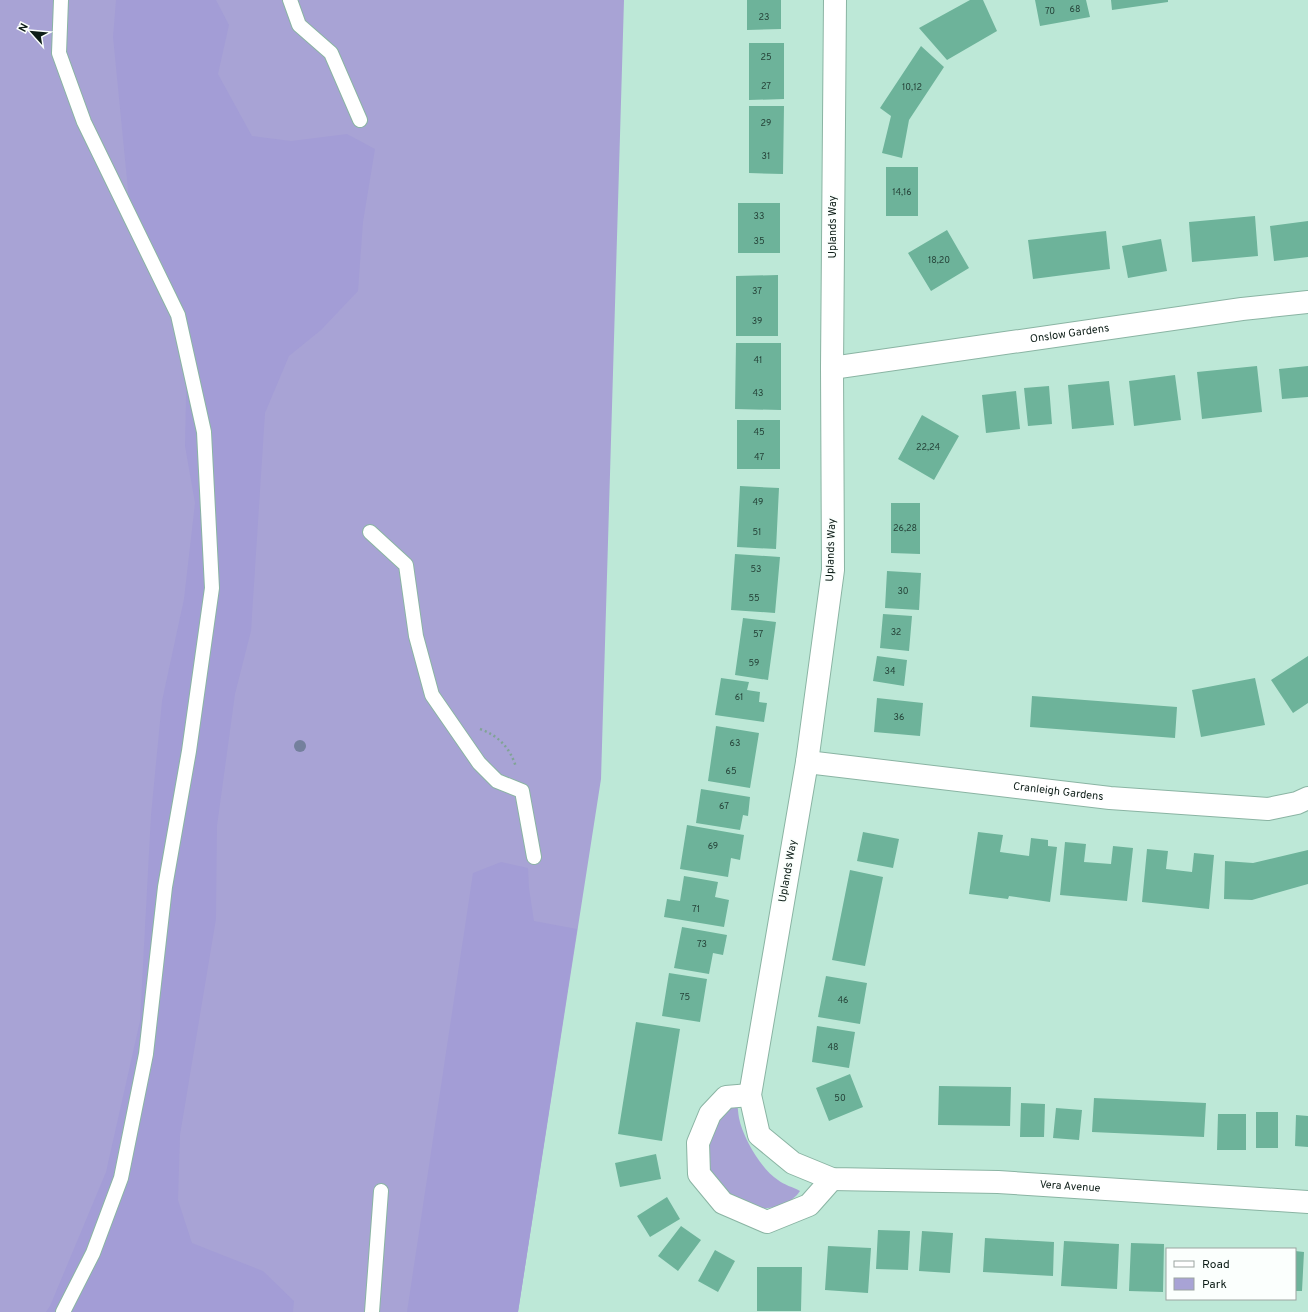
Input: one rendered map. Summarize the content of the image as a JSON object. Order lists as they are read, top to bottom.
{
  "streets": {
    "street": [
      "Uplands Way",
      "Onslow Gardens",
      "Cranleigh Gardens",
      "Vera Avenue"
    ]
  },
  "crossings": [
    ["Uplands Way", "Onslow Gardens"],
    ["Uplands Way", "Cranleigh Gardens"],
    ["Uplands Way", "Vera Avenue"]
  ],
  "house_numbers": [
    "68",
    "70",
    "23",
    "25",
    "27",
    "10,12",
    "29",
    "31",
    "14,16",
    "33",
    "35",
    "18,20",
    "37",
    "39",
    "41",
    "43",
    "45",
    "22,24",
    "47",
    "49",
    "26,28",
    "51",
    "53",
    "30",
    "55",
    "32",
    "57",
    "59",
    "34",
    "61",
    "36",
    "63",
    "65",
    "67",
    "69",
    "71",
    "73",
    "75",
    "46",
    "48",
    "50"
  ],
  "legend": ["Road", "Park"],
  "north": "top left"
}
